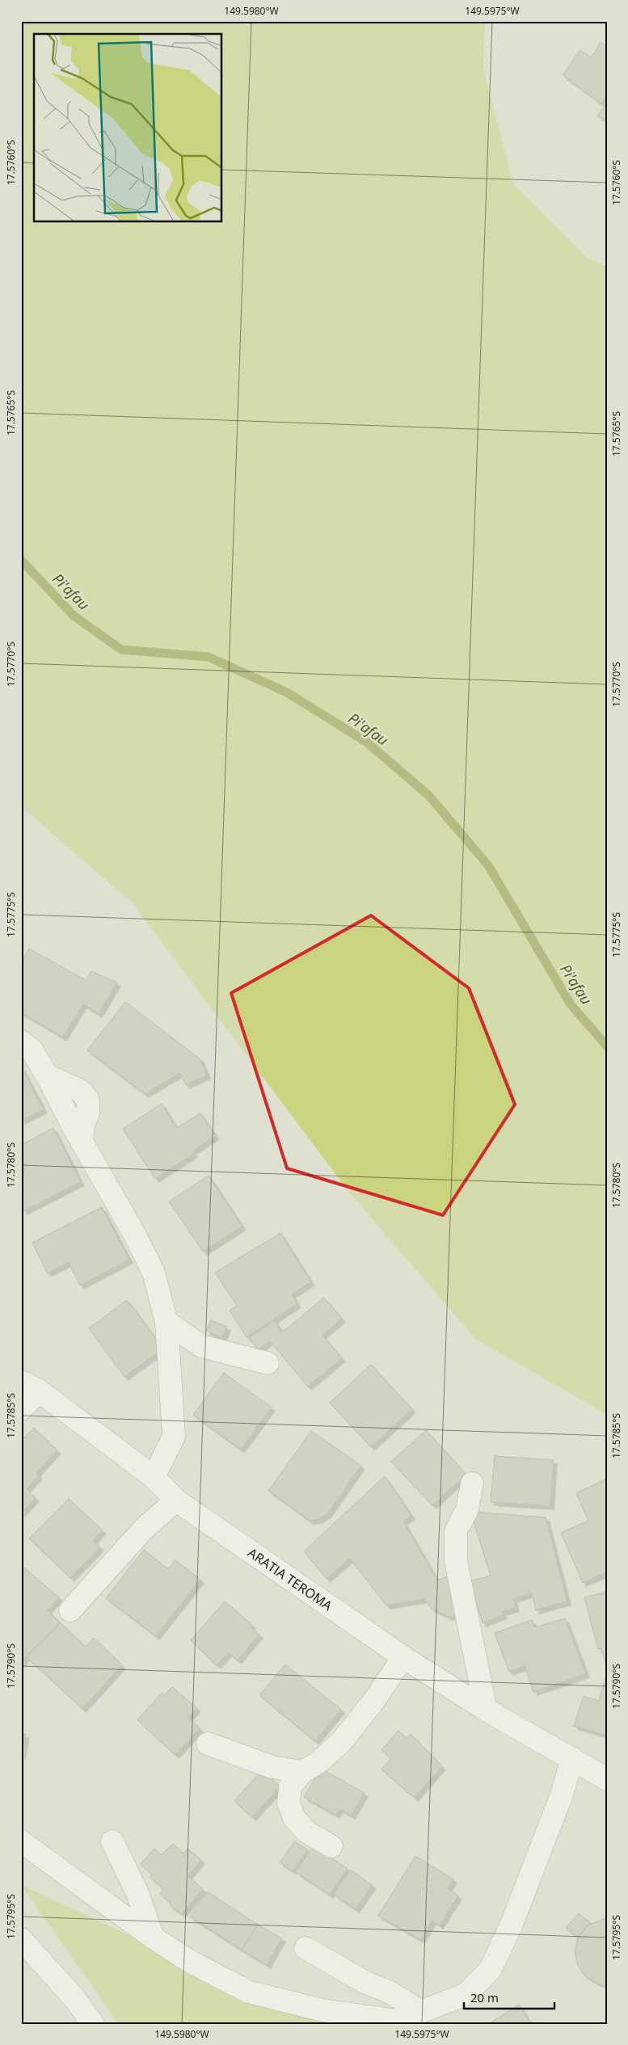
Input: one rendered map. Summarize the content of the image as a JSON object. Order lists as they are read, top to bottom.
{
  "streets": {
    "street": ["ARATIA TEROMA"]
  },
  "water": ["Pi'afau"],
  "scale_bar": "20 m",
  "coordinates": [
    "149.5980°W",
    "149.5975°W",
    "17.5760°S",
    "17.5765°S",
    "17.5770°S",
    "17.5775°S",
    "17.5780°S",
    "17.5785°S",
    "17.5790°S",
    "17.5795°S"
  ]
}
